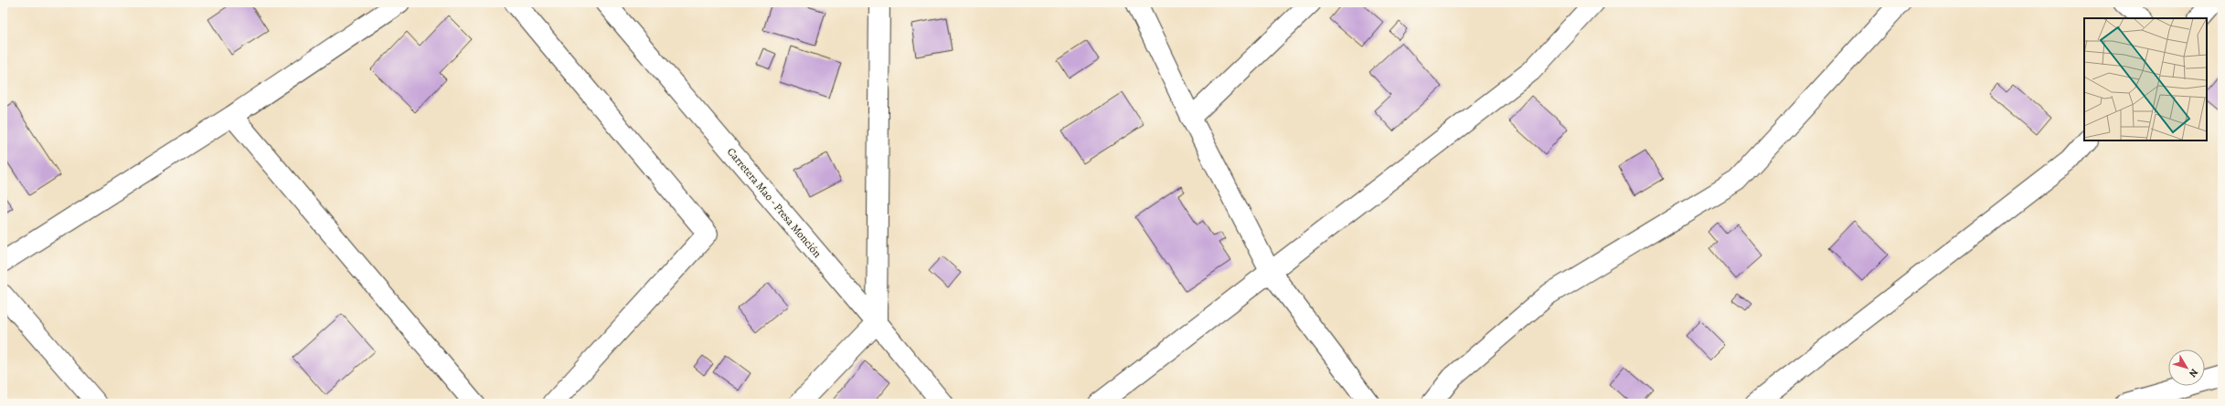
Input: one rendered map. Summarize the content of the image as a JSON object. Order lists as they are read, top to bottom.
{
  "streets": {
    "street": ["Carretera Mao - Presa Monción"]
  },
  "north": "bottom right"
}
